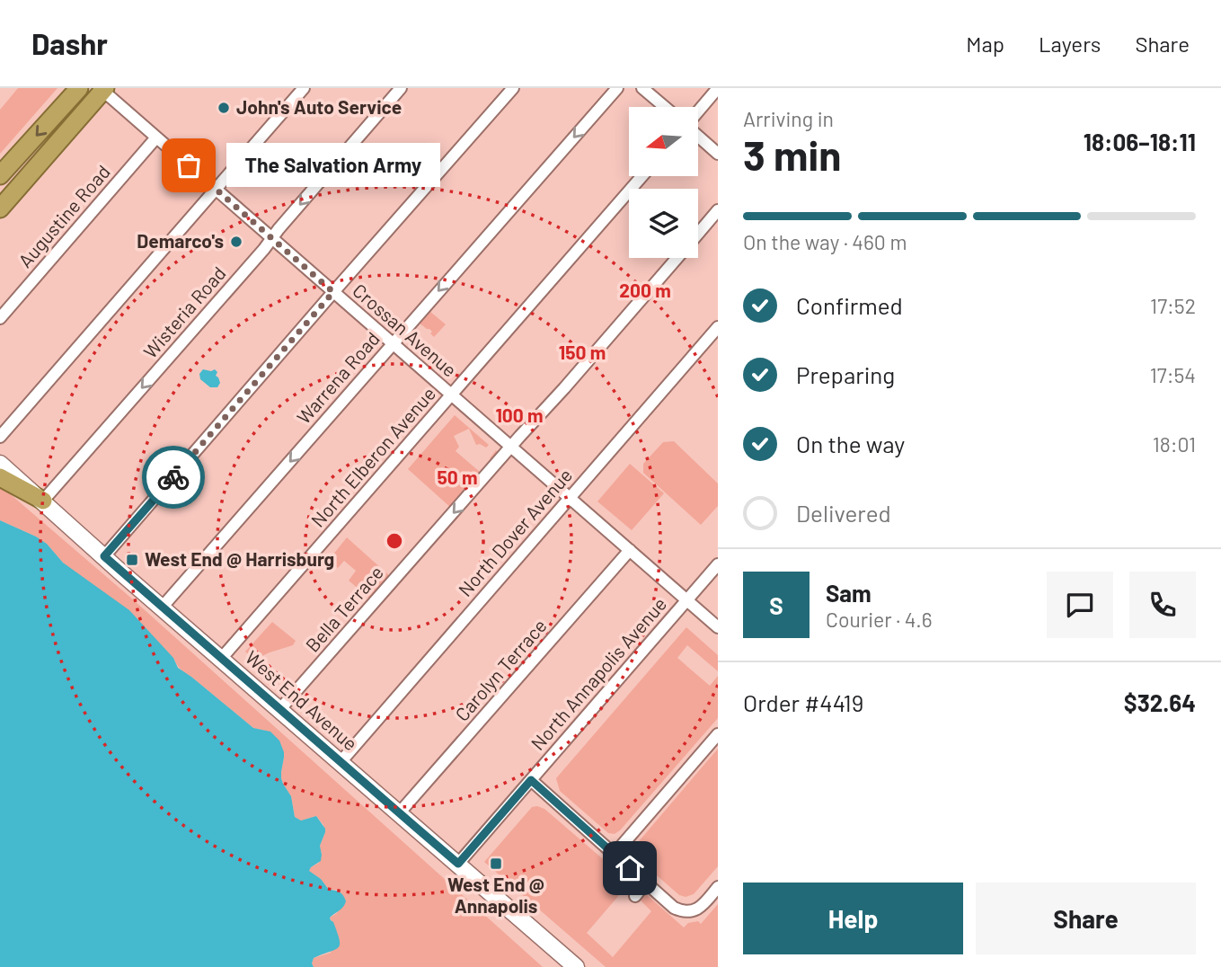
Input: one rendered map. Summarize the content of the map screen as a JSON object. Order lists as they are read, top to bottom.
{
  "streets": {
    "main road": ["West End Avenue"],
    "street": [
      "Augustine Road",
      "Wisteria Road",
      "Crossan Avenue",
      "Warrena Road",
      "North Elberon Avenue",
      "North Dover Avenue",
      "Bella Terrace",
      "Carolyn Terrace",
      "North Annapolis Avenue"
    ]
  },
  "crossings": [
    ["Augustine Road", "Crossan Avenue"],
    ["Wisteria Road", "Crossan Avenue"],
    ["Wisteria Road", "West End Avenue"],
    ["Crossan Avenue", "Warrena Road"],
    ["Crossan Avenue", "North Elberon Avenue"],
    ["Crossan Avenue", "North Dover Avenue"],
    ["Crossan Avenue", "Bella Terrace"],
    ["Crossan Avenue", "Carolyn Terrace"],
    ["Crossan Avenue", "North Annapolis Avenue"],
    ["Warrena Road", "West End Avenue"],
    ["North Elberon Avenue", "West End Avenue"],
    ["North Dover Avenue", "West End Avenue"],
    ["Bella Terrace", "West End Avenue"],
    ["Carolyn Terrace", "West End Avenue"],
    ["North Annapolis Avenue", "West End Avenue"]
  ],
  "one_way": ["Bella Terrace"],
  "places": {
    "other": ["John's Auto Service", "The Salvation Army", "Demarco's"],
    "transit": ["West End @ Harrisburg", "West End @ Annapolis"]
  },
  "north": "left",
  "page": {
    "header": "Dashr",
    "nav": ["Map", "Layers", "Share"],
    "heading": ["3 min", "Arriving in", "18:06–18:11"],
    "panel": [
      "Sam",
      "Courier · 4.6",
      "Order #4419",
      "$32.64"
    ],
    "bubble": "The Salvation Army",
    "bar": "On the way · 460 m",
    "list": [
      ["Confirmed", "17:52"],
      ["Preparing", "17:54"],
      ["On the way", "18:01"],
      "Delivered"
    ],
    "round": "S",
    "buttons": ["Help", "Share"]
  },
  "rings": [
    "200 m",
    "150 m",
    "100 m",
    "50 m"
  ]
}
